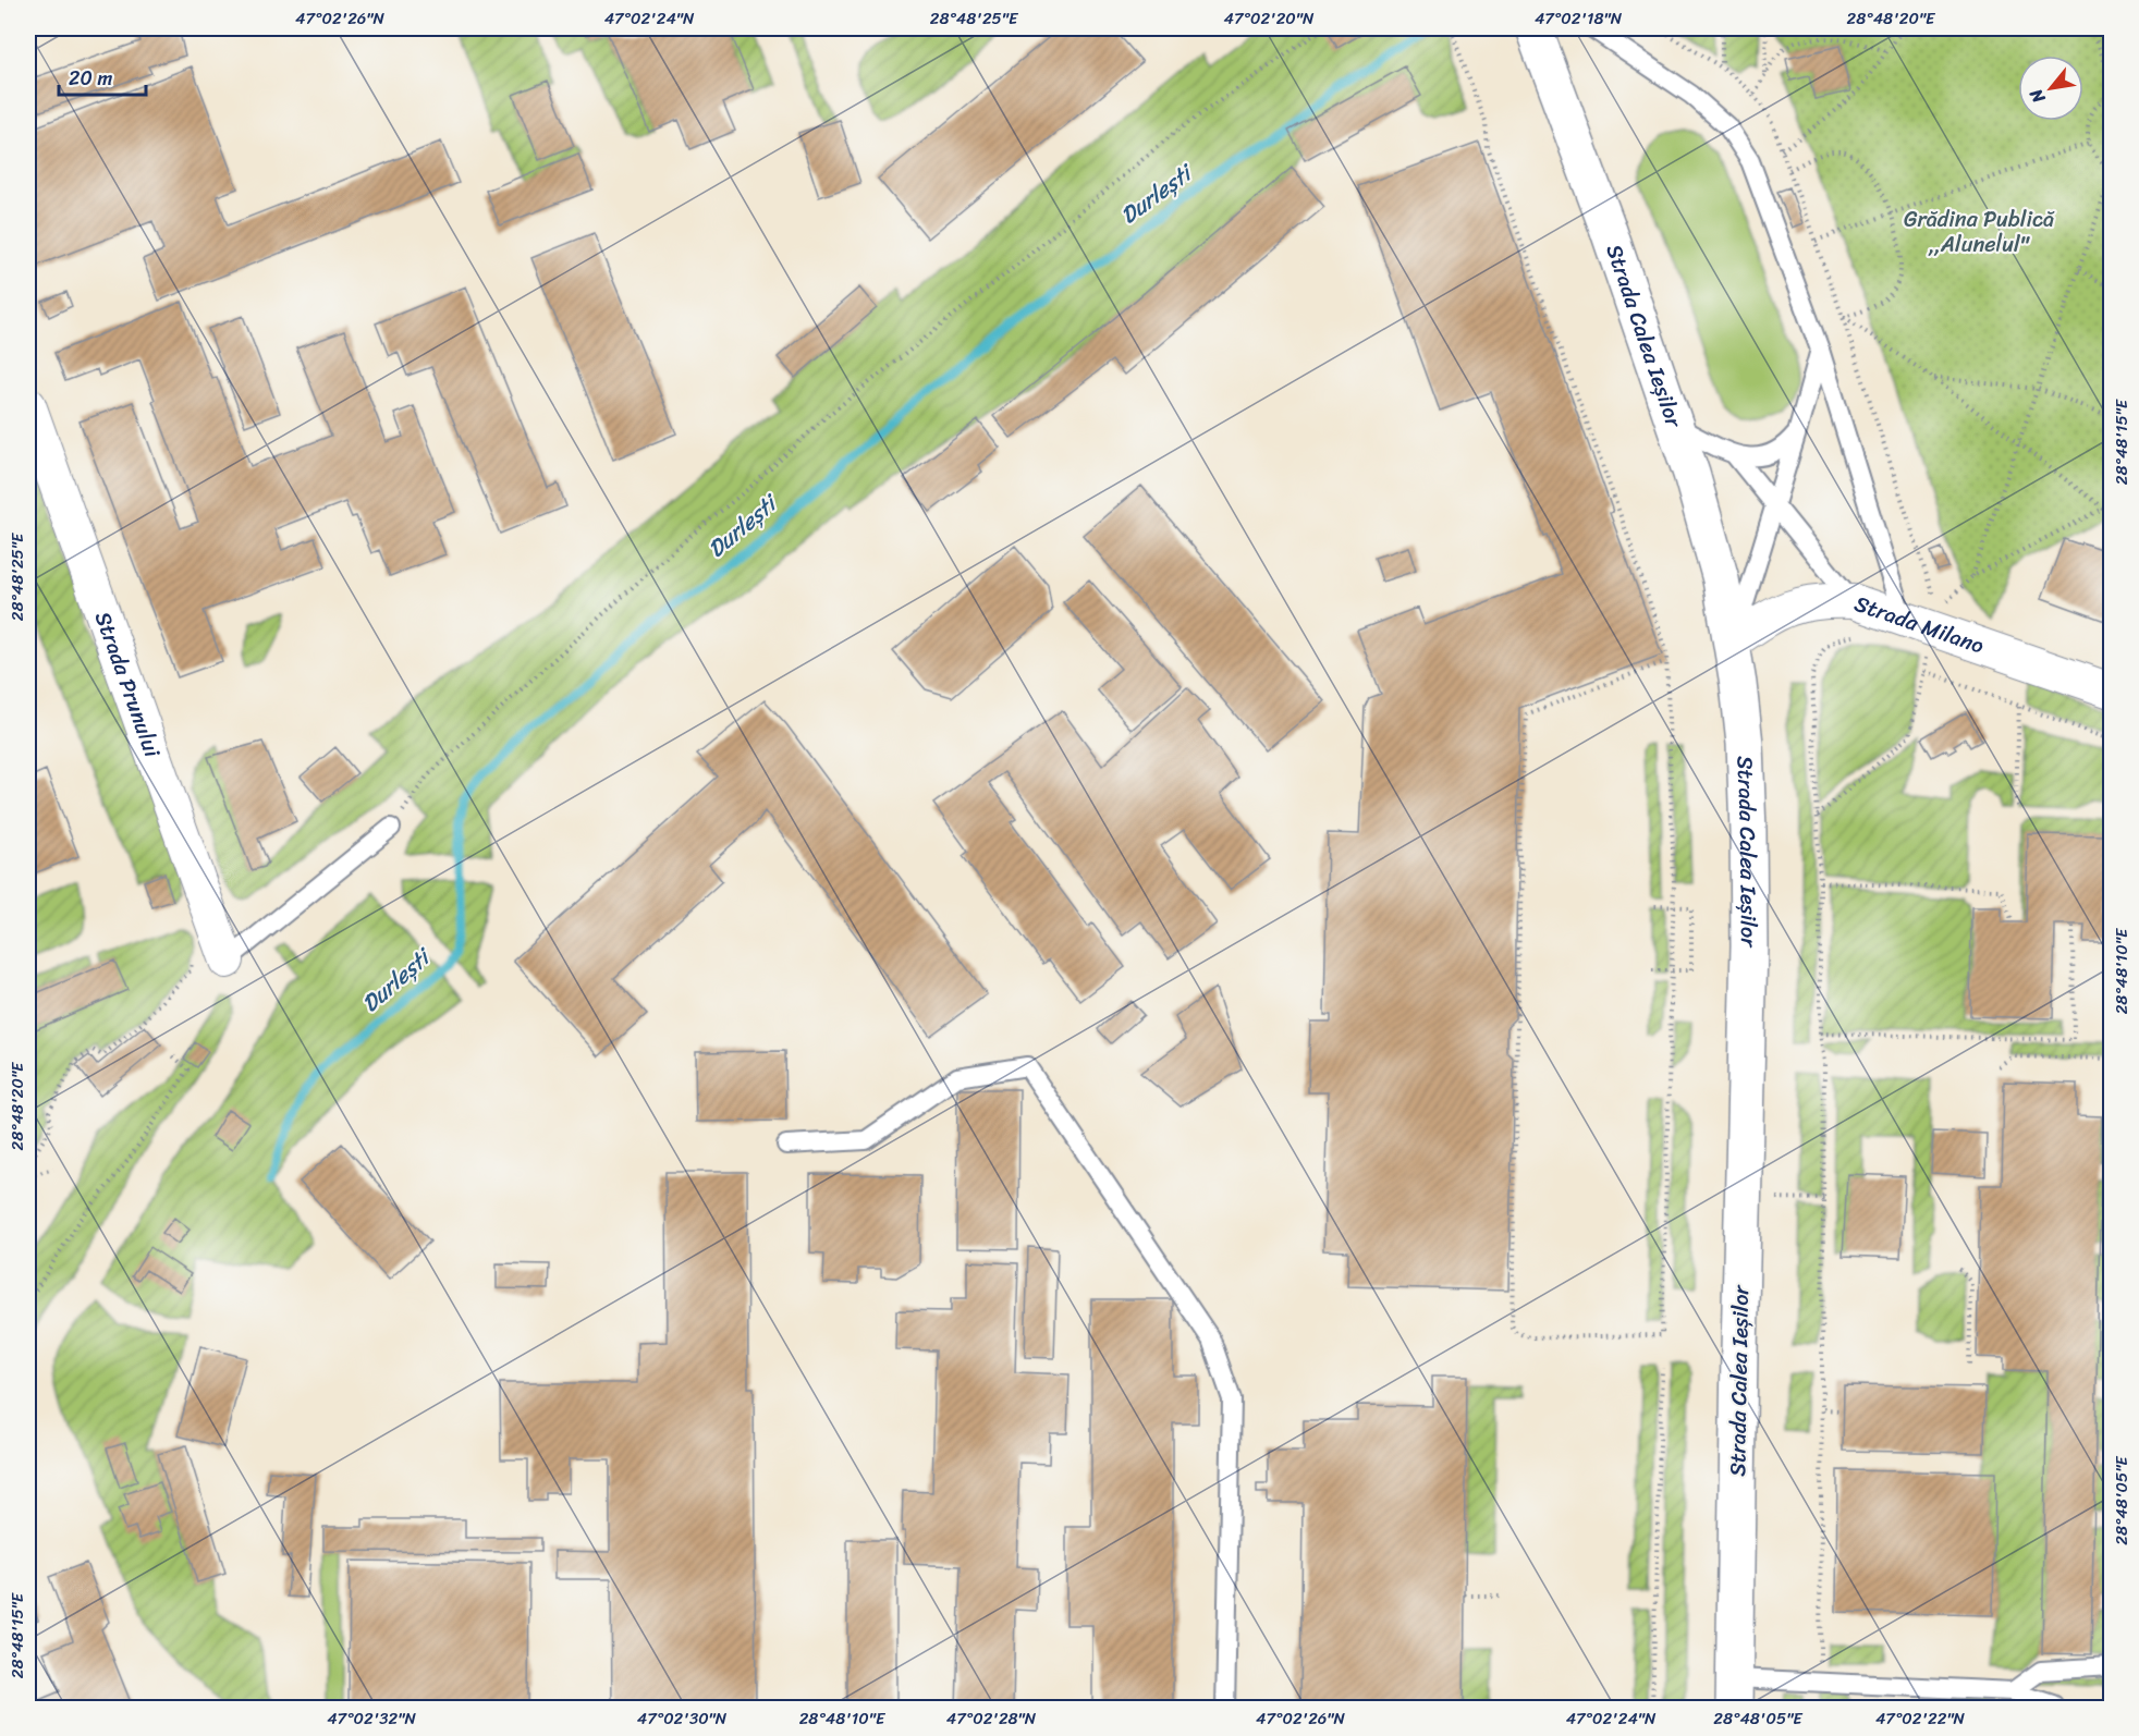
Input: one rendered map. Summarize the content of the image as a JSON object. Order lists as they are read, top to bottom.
{
  "streets": {
    "main road": ["Strada Calea Ieșilor"],
    "street": ["Strada Milano", "Strada Prunului"]
  },
  "crossings": [
    ["Strada Calea Ieșilor", "Strada Milano"]
  ],
  "water": ["Durlești"],
  "parks": ["Grădina Publică ,,Alunelul\""],
  "scale_bar": "20 m",
  "north": "bottom left",
  "coordinates": [
    "47°02'26\"N",
    "47°02'24\"N",
    "28°48'25\"E",
    "47°02'20\"N",
    "47°02'18\"N",
    "28°48'20\"E",
    "28°48'15\"E",
    "28°48'10\"E",
    "28°48'05\"E",
    "47°02'32\"N",
    "47°02'30\"N",
    "47°02'28\"N",
    "47°02'22\"N"
  ]
}
